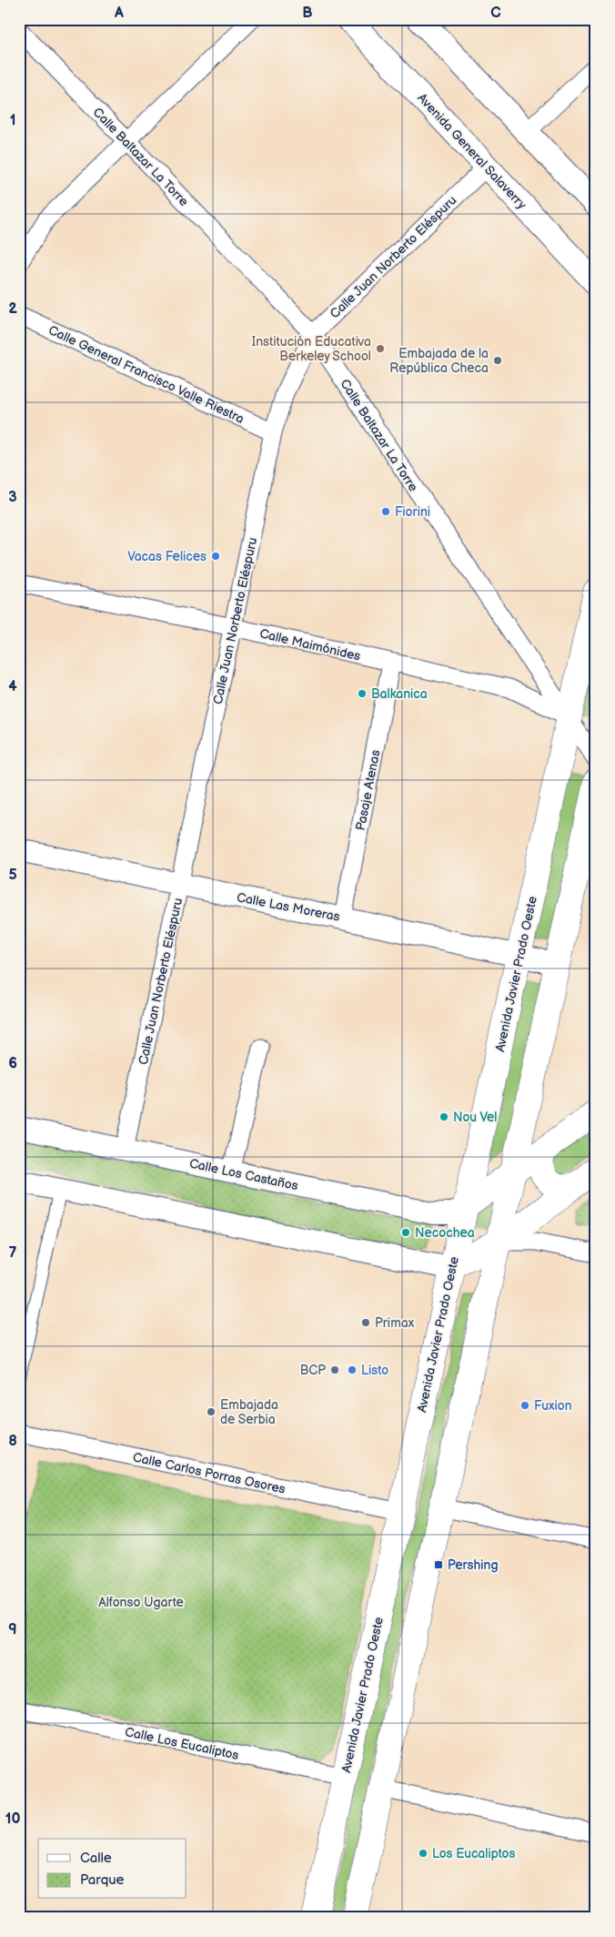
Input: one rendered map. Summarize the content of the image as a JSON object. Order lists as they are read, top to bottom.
{
  "streets": {
    "main road": ["Avenida General Salaverry", "Avenida Javier Prado Oeste"],
    "street": [
      "Calle Baltazar La Torre",
      "Calle Juan Norberto Eléspuru",
      "Calle General Francisco Valle Riestra",
      "Calle Maimónides",
      "Pasaje Atenas",
      "Calle Las Moreras",
      "Calle Los Castaños",
      "Calle Carlos Porras Osores",
      "Calle Los Eucaliptos"
    ]
  },
  "crossings": [
    ["Avenida General Salaverry", "Calle Juan Norberto Eléspuru"],
    ["Calle Baltazar La Torre", "Calle Juan Norberto Eléspuru"],
    ["Calle Baltazar La Torre", "Calle Maimónides"],
    ["Calle Baltazar La Torre", "Avenida Javier Prado Oeste"],
    ["Calle Juan Norberto Eléspuru", "Calle General Francisco Valle Riestra"],
    ["Calle Juan Norberto Eléspuru", "Calle Maimónides"],
    ["Calle Juan Norberto Eléspuru", "Calle Las Moreras"],
    ["Calle Juan Norberto Eléspuru", "Calle Los Castaños"],
    ["Calle Maimónides", "Pasaje Atenas"],
    ["Calle Maimónides", "Avenida Javier Prado Oeste"],
    ["Pasaje Atenas", "Calle Las Moreras"],
    ["Calle Las Moreras", "Avenida Javier Prado Oeste"],
    ["Avenida Javier Prado Oeste", "Calle Los Castaños"],
    ["Avenida Javier Prado Oeste", "Calle Carlos Porras Osores"],
    ["Avenida Javier Prado Oeste", "Calle Los Eucaliptos"]
  ],
  "parks": ["Alfonso Ugarte"],
  "places": {
    "other": [
      "Institución Educativa Berkeley School",
      "Embajada de la República Checa",
      "Fiorini",
      "Vacas Felices",
      "Balkanica",
      "Nou Vel",
      "Necochea",
      "Primax",
      "BCP",
      "Listo",
      "Fuxion",
      "Embajada de Serbia",
      "Los Eucaliptos"
    ],
    "transit": ["Pershing"]
  },
  "legend": ["Calle", "Parque"],
  "grid": {
    "columns": ["A", "B", "C"],
    "rows": [
      "1",
      "2",
      "3",
      "4",
      "5",
      "6",
      "7",
      "8",
      "9",
      "10"
    ]
  }
}
